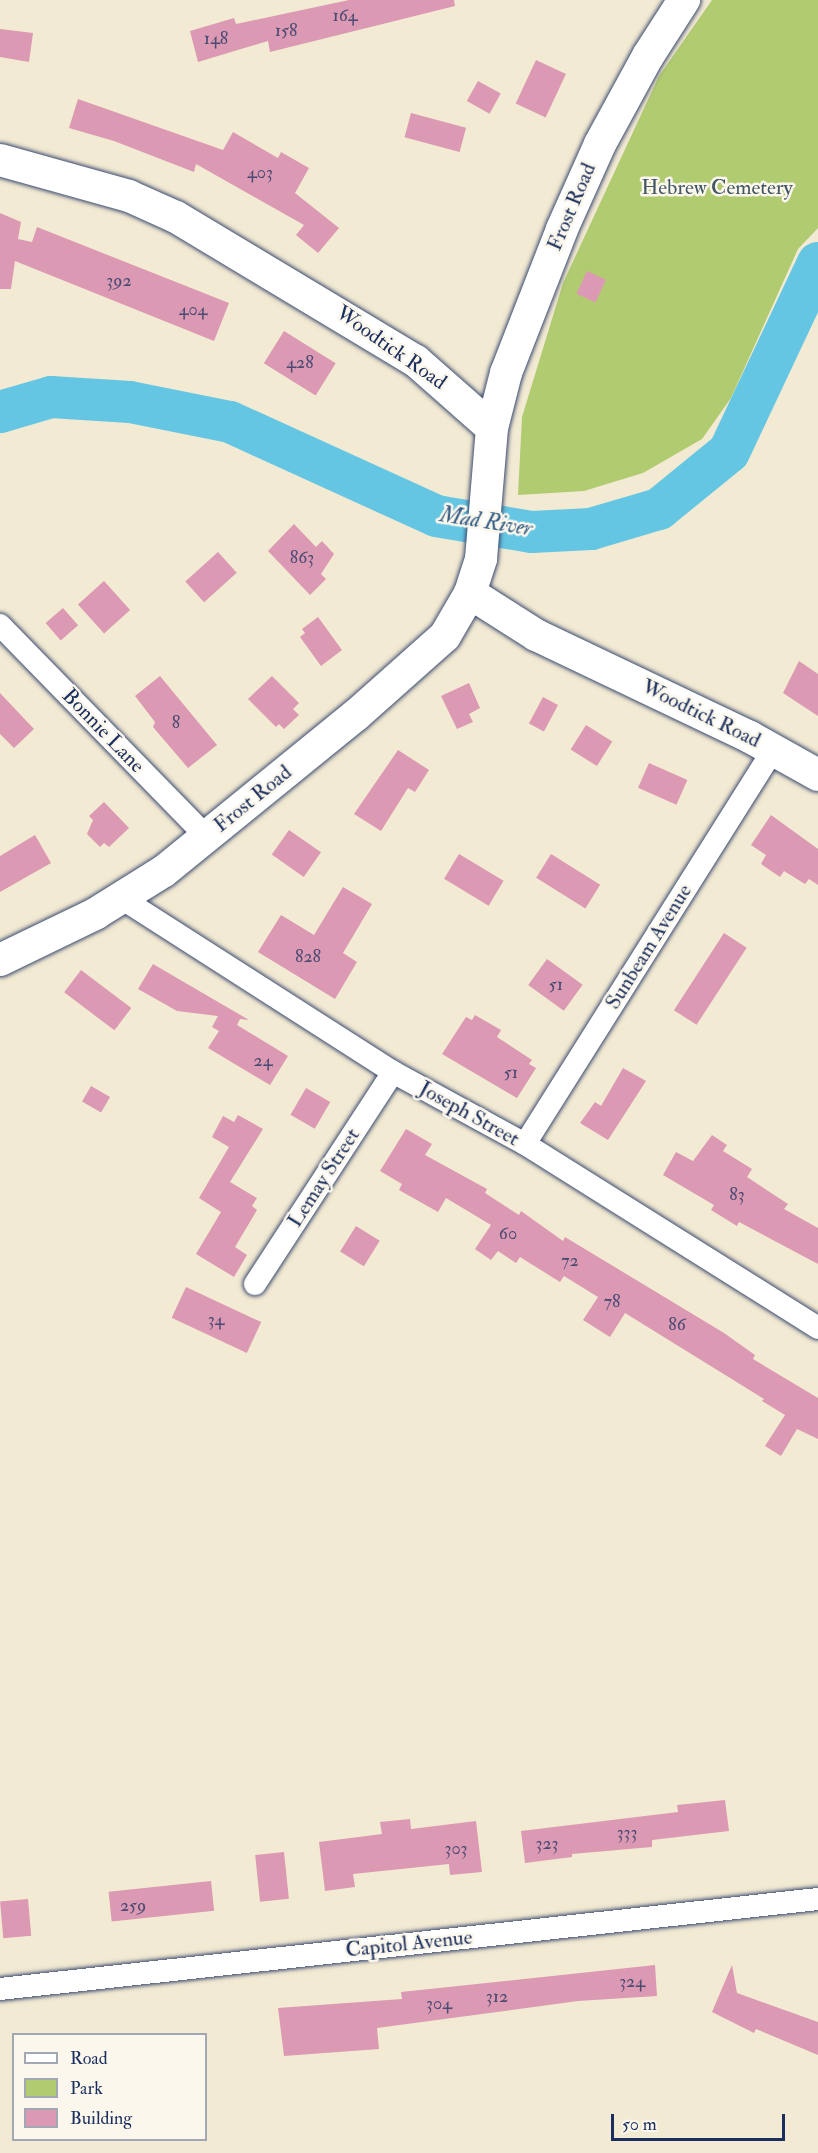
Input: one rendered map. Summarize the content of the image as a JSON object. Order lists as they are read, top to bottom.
{
  "streets": {
    "main road": ["Frost Road", "Woodtick Road"],
    "street": [
      "Bonnie Lane",
      "Sunbeam Avenue",
      "Joseph Street",
      "Lemay Street",
      "Capitol Avenue"
    ]
  },
  "crossings": [
    ["Frost Road", "Woodtick Road"],
    ["Frost Road", "Bonnie Lane"],
    ["Frost Road", "Joseph Street"],
    ["Woodtick Road", "Sunbeam Avenue"],
    ["Sunbeam Avenue", "Joseph Street"],
    ["Joseph Street", "Lemay Street"]
  ],
  "water": ["Mad River"],
  "parks": ["Hebrew Cemetery"],
  "house_numbers": [
    "164",
    "158",
    "148",
    "403",
    "392",
    "404",
    "428",
    "863",
    "8",
    "828",
    "51",
    "24",
    "51",
    "83",
    "60",
    "72",
    "78",
    "34",
    "86",
    "333",
    "323",
    "303",
    "259",
    "324",
    "312",
    "304"
  ],
  "legend": ["Road", "Park", "Building"],
  "scale_bar": "50 m"
}
